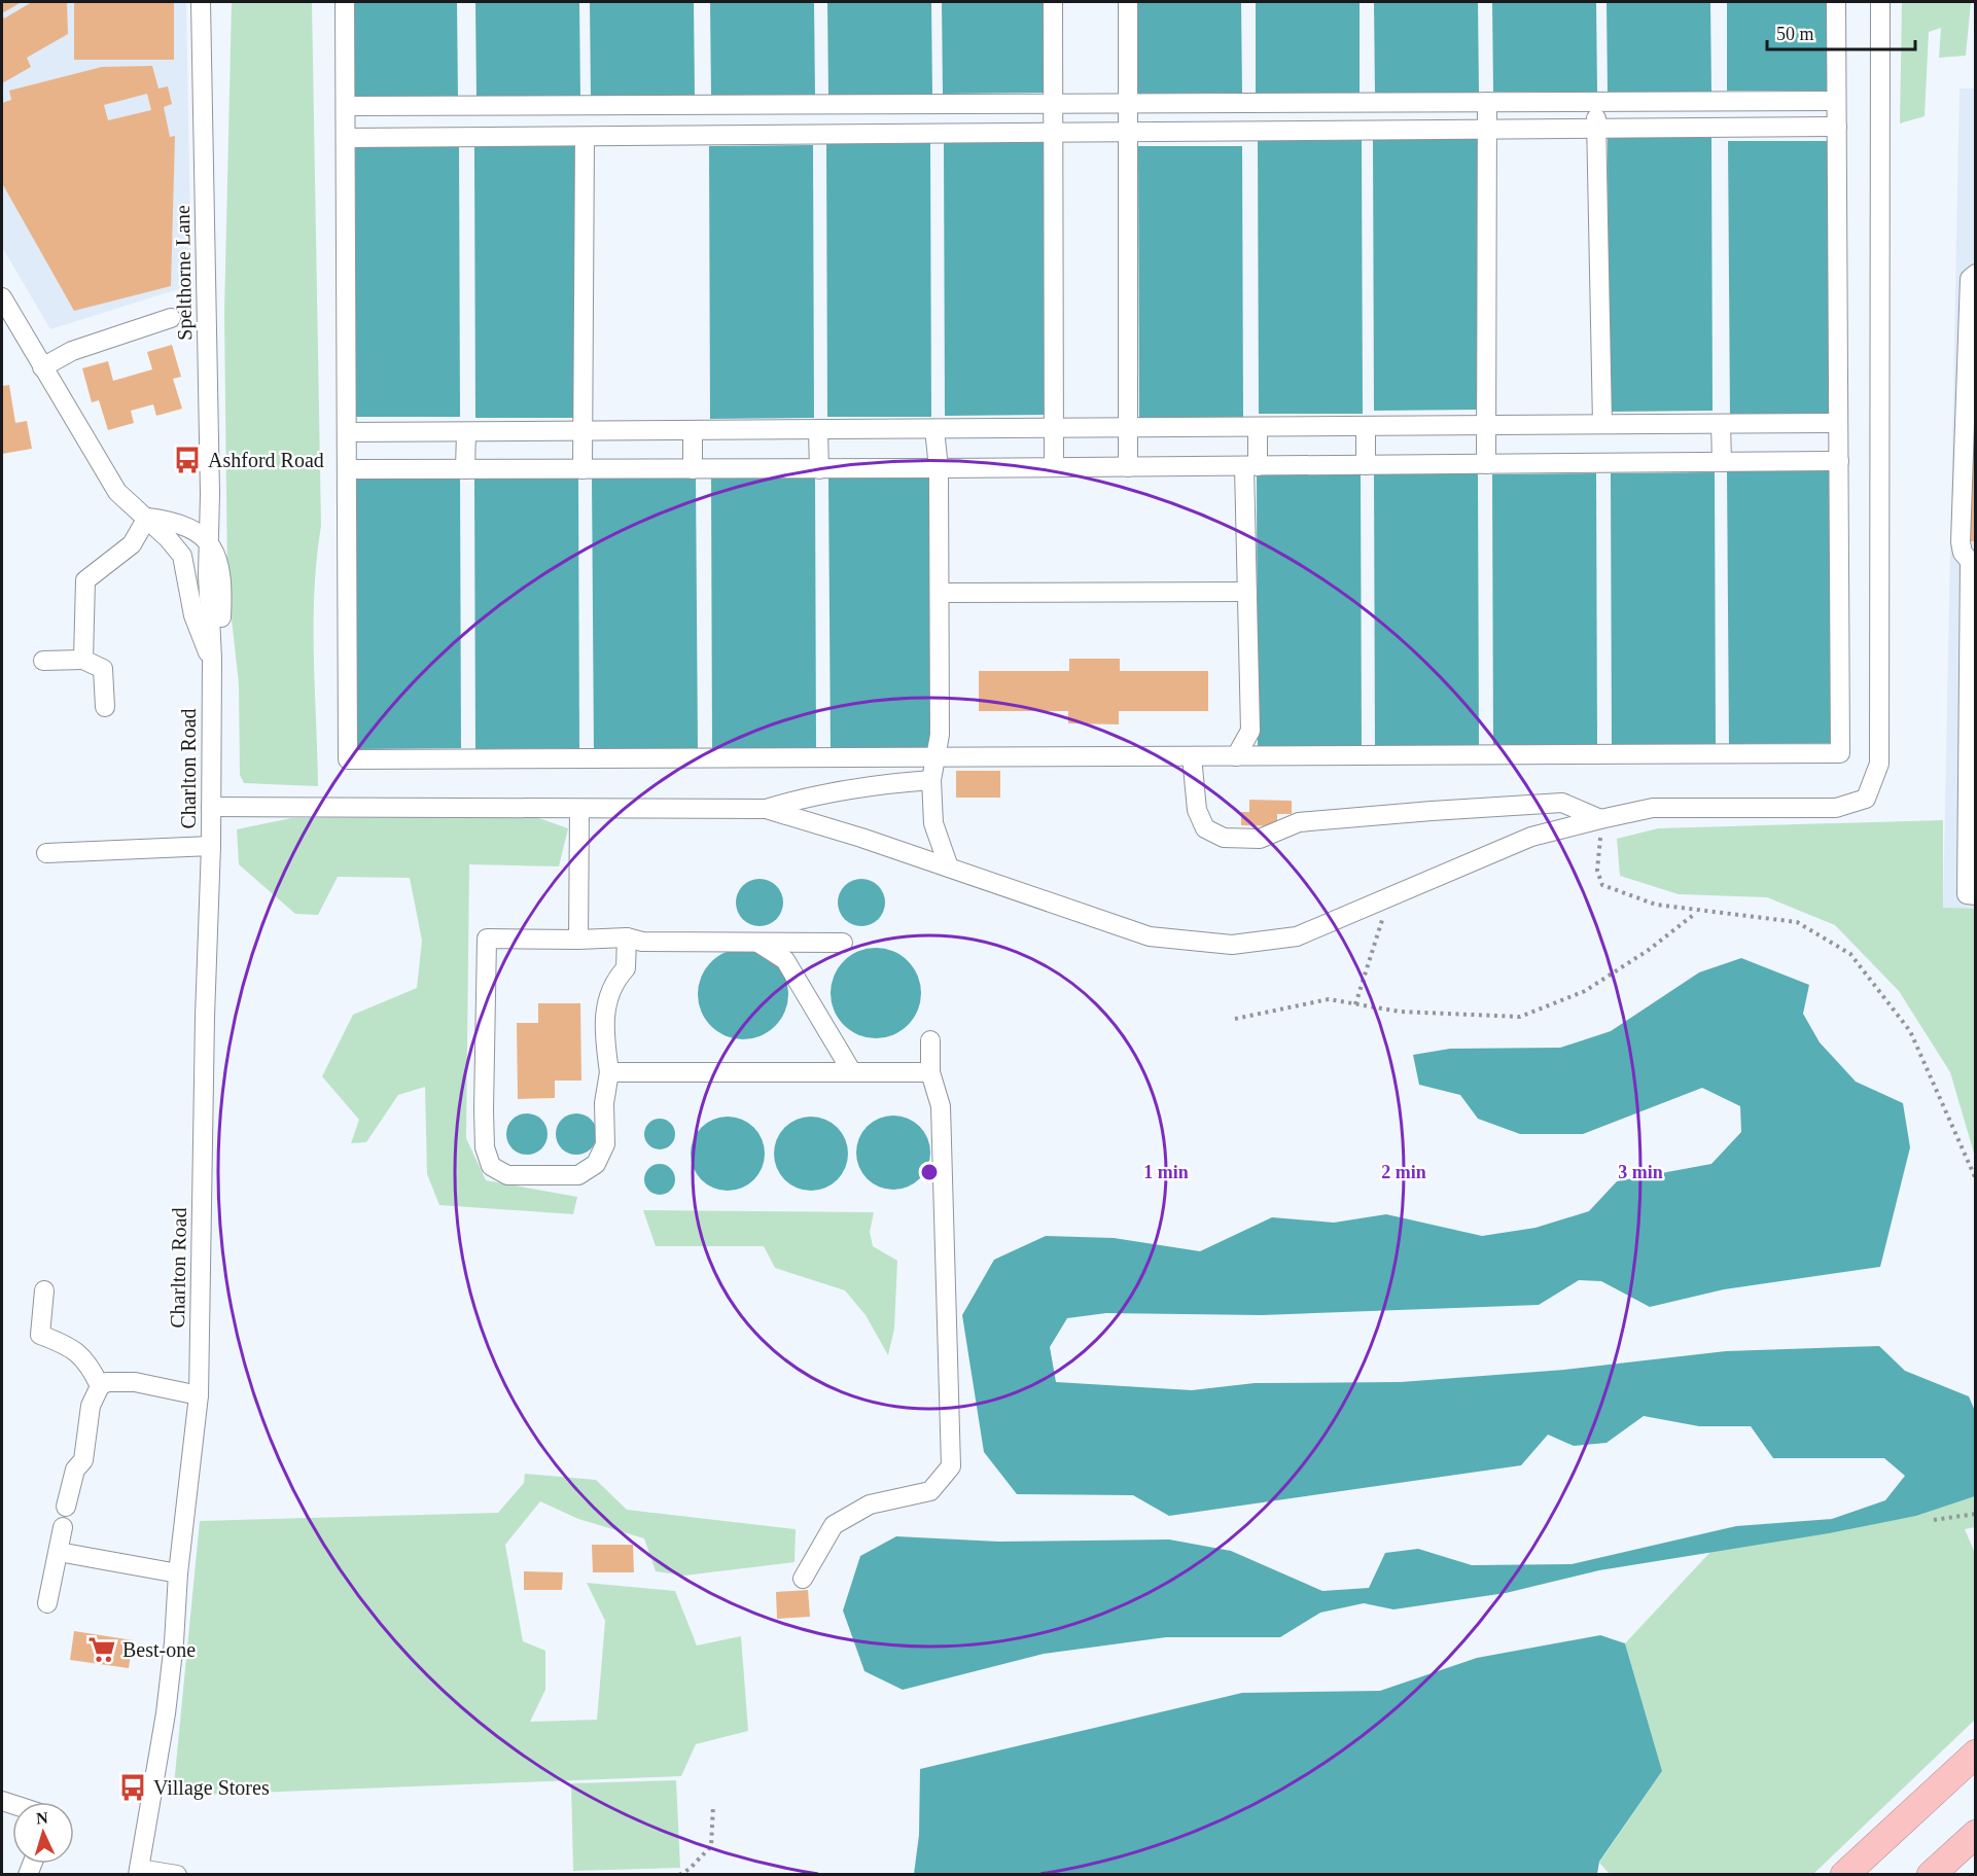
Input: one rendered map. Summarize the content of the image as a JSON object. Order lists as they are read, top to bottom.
{
  "streets": {
    "street": ["Spelthorne Lane", "Charlton Road"]
  },
  "crossings": [
    ["Spelthorne Lane", "Charlton Road"]
  ],
  "places": {
    "bus stop": ["Ashford Road", "Village Stores"],
    "supermarket": ["Best-one"]
  },
  "scale_bar": "50 m",
  "north": "top",
  "rings": ["1 min", "2 min", "3 min"]
}
